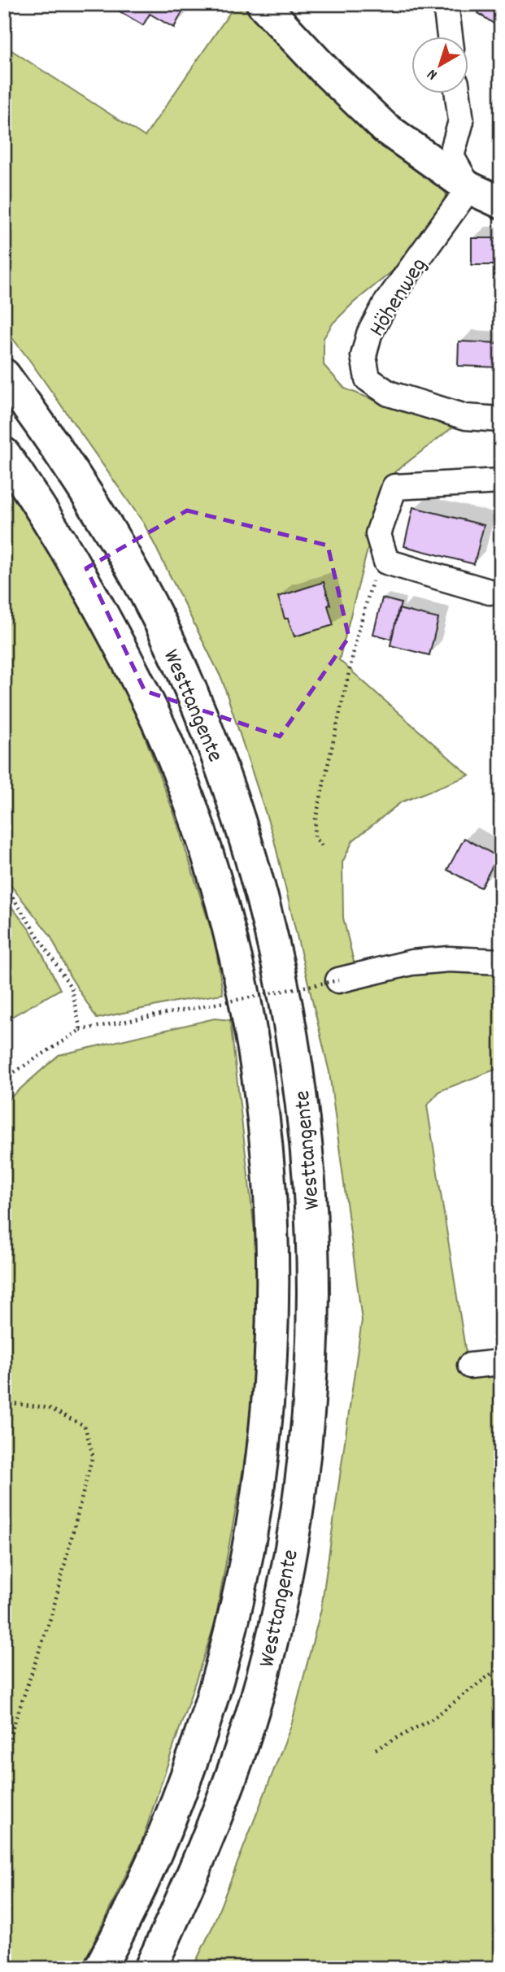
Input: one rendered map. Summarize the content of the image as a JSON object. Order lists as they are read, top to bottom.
{
  "streets": {
    "main road": ["Westtangente"],
    "street": ["Höhenweg"]
  },
  "north": "bottom left"
}
